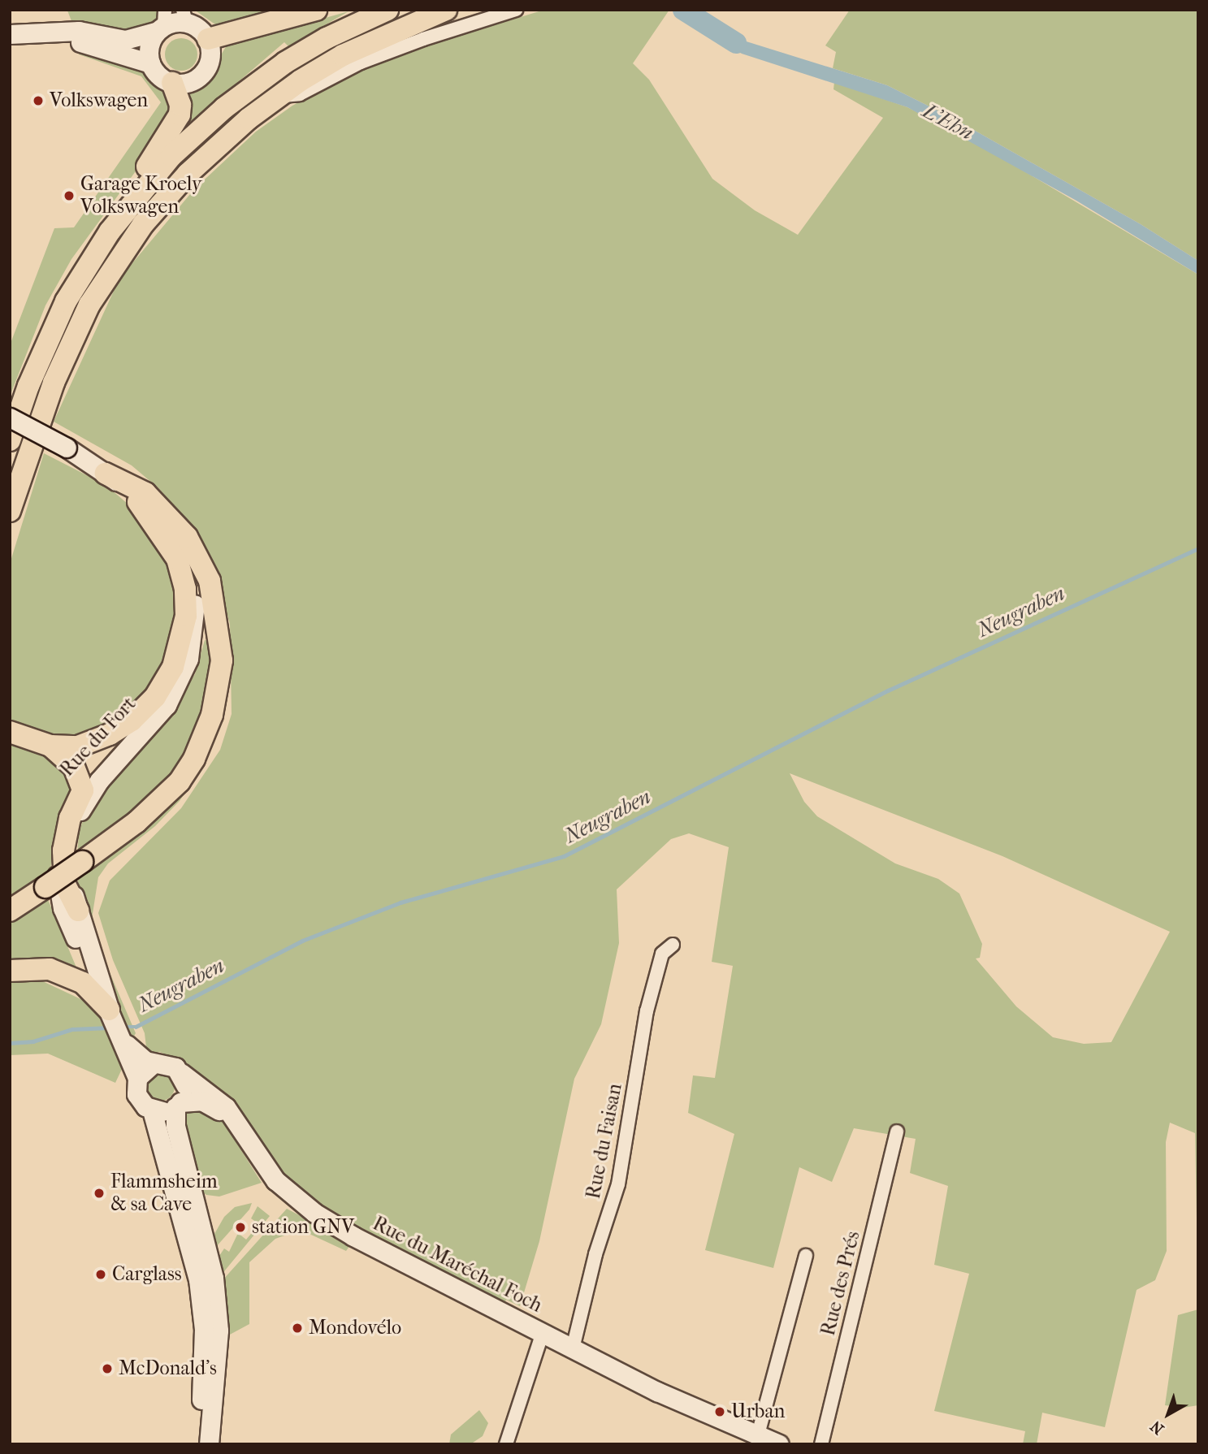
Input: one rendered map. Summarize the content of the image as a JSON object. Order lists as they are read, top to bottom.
{
  "streets": {
    "main road": ["Rue du Fort", "Rue du Maréchal Foch"],
    "street": ["Rue du Faisan", "Rue des Prés"]
  },
  "crossings": [
    ["Rue du Fort", "Rue du Maréchal Foch"],
    ["Rue du Faisan", "Rue du Maréchal Foch"]
  ],
  "water": ["L'Ehn", "Neugraben"],
  "places": [
    "Volkswagen",
    "Garage Kroely Volkswagen",
    "Flammsheim & sa Cave",
    "station GNV",
    "Carglass",
    "Mondovélo",
    "McDonald's",
    "Urban"
  ],
  "north": "bottom left"
}
